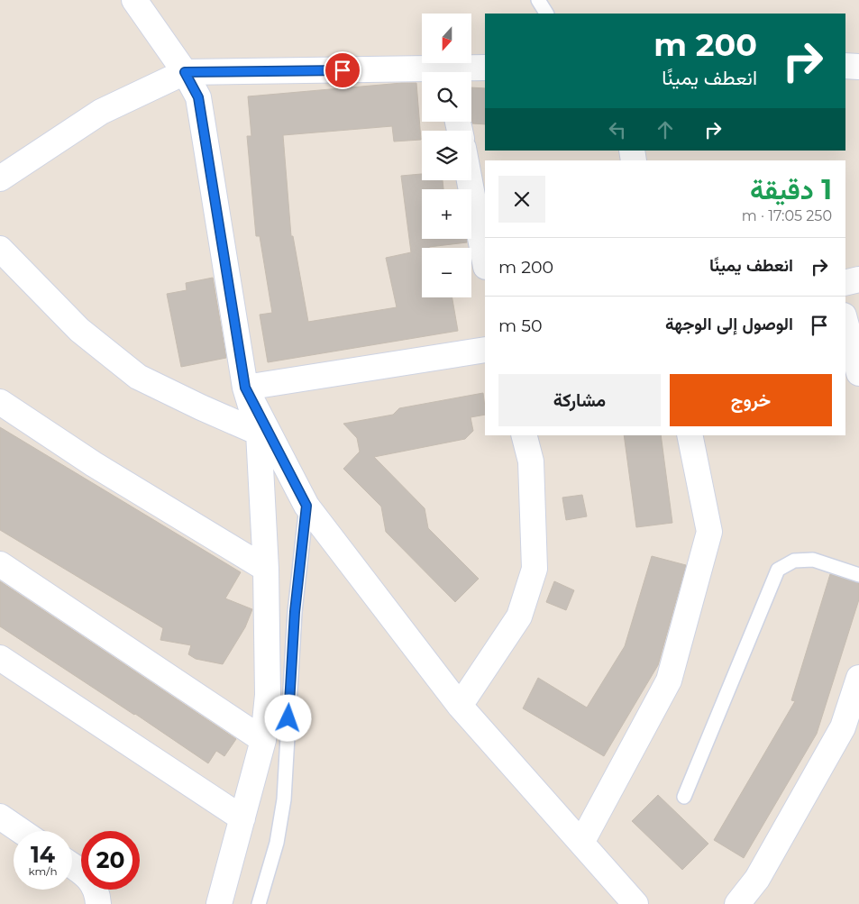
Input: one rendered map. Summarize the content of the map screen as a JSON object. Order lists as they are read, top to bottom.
{
  "north": "bottom",
  "page": {
    "map_buttons": ["+", "−"],
    "turn": ["200 m", "انعطف يمينًا"],
    "heading": ["1 دقيقة", "250 m · 17:05"],
    "list": [
      {
        "name": "انعطف يمينًا",
        "value": "200 m"
      },
      {
        "name": "الوصول إلى الوجهة",
        "value": "50 m"
      }
    ],
    "buttons": ["خروج", "مشاركة"],
    "speed": "14 km/h",
    "limit": "20"
  }
}
